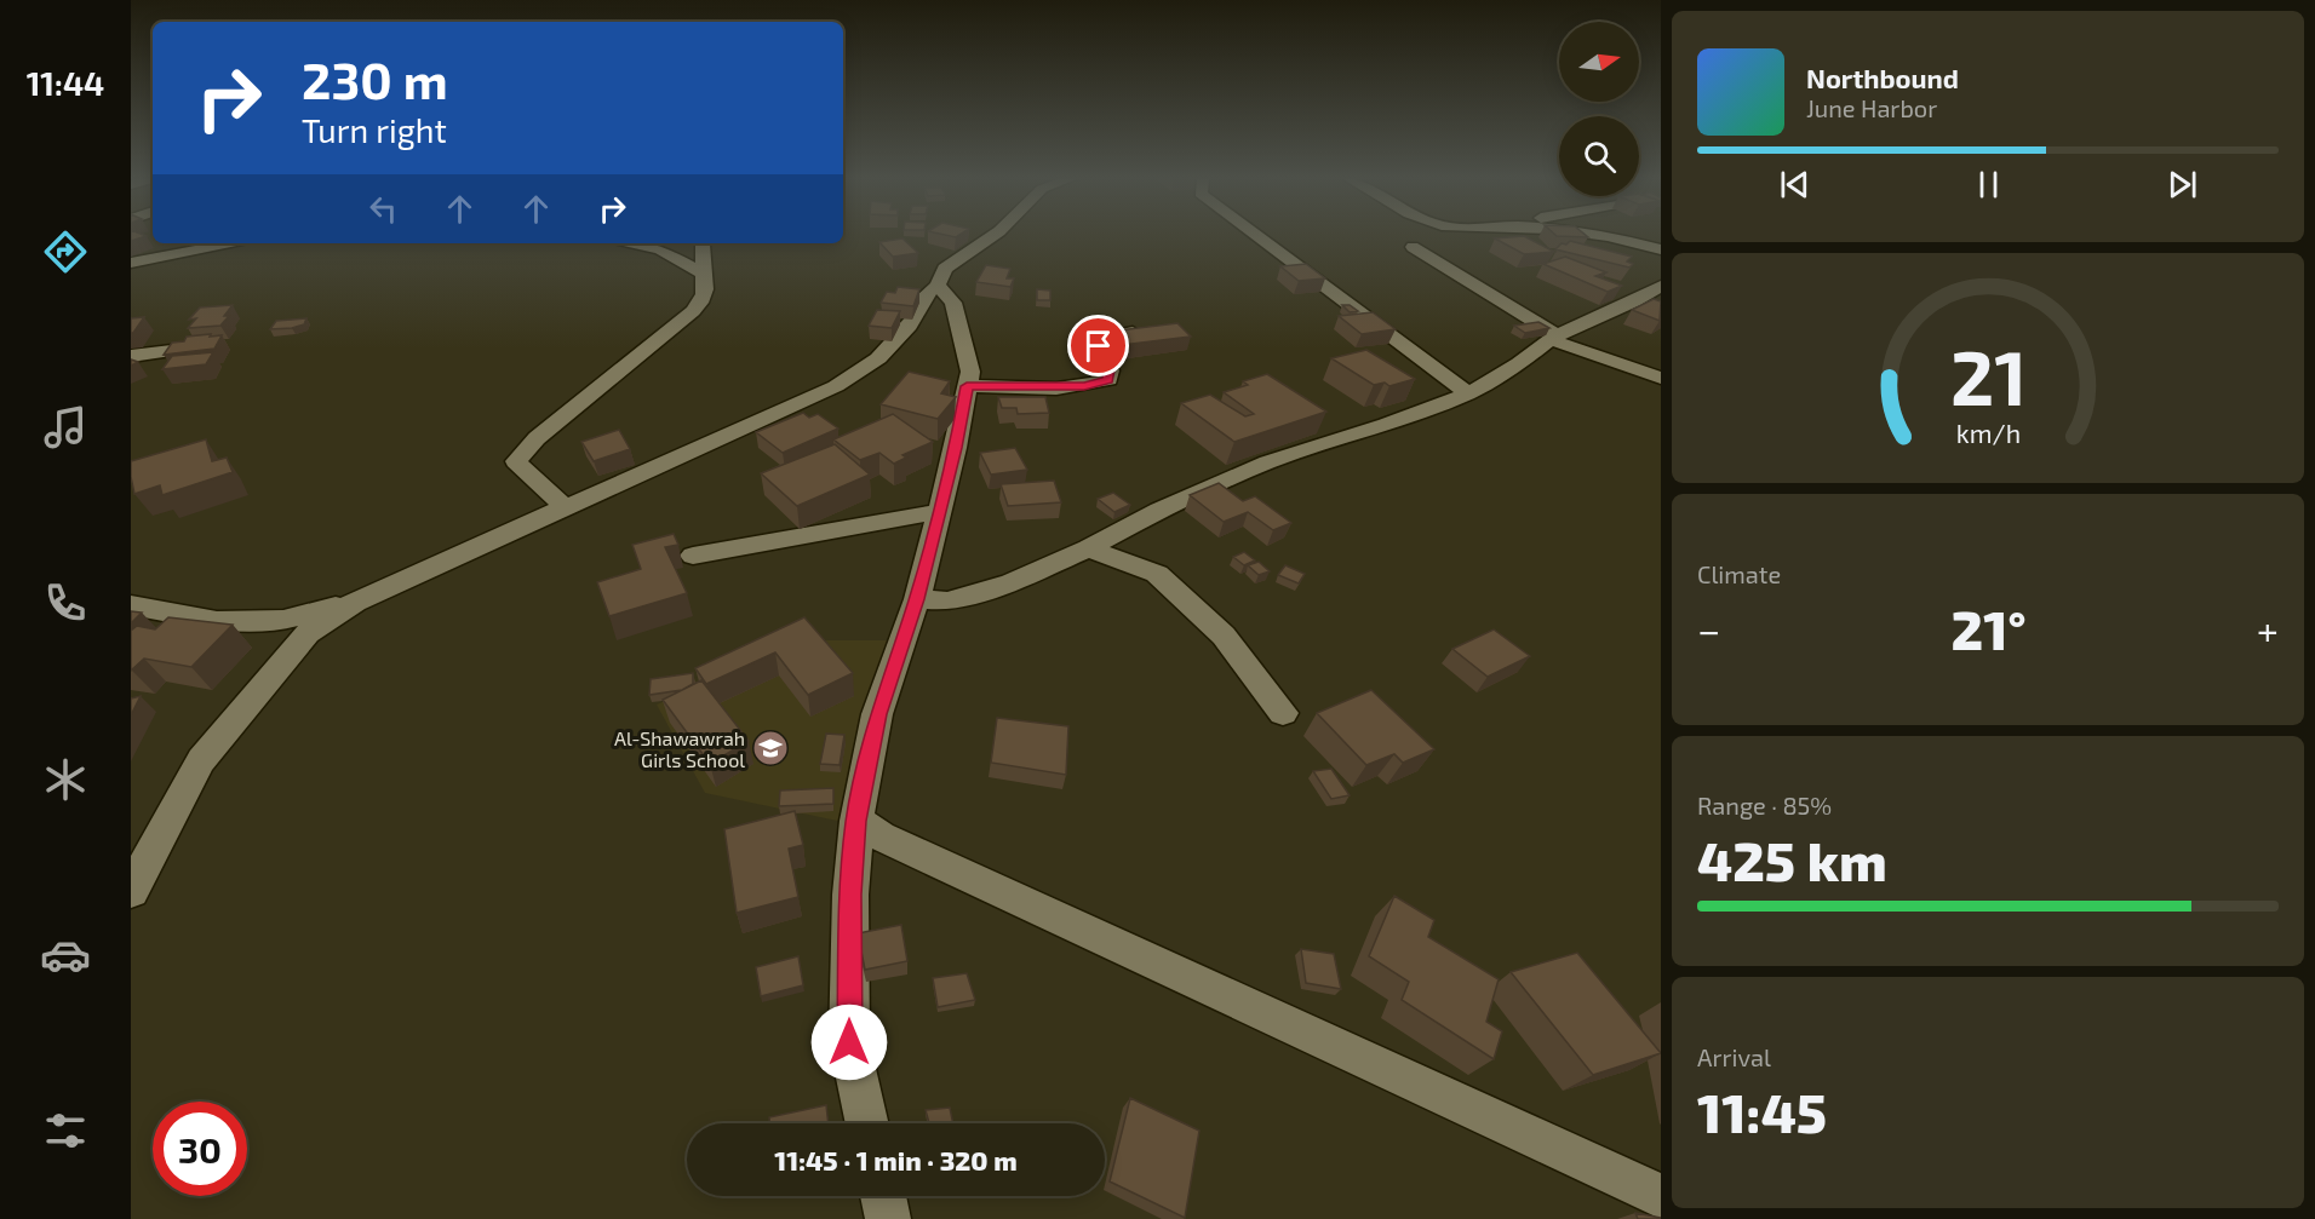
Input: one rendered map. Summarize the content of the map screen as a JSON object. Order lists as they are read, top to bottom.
{
  "places": {
    "school or university": ["Al-Shawawrah Girls School"]
  },
  "north": "right",
  "page": {
    "tabs": "11:44",
    "turn": ["230 m", "Turn right"],
    "song": ["Northbound", "June Harbor"],
    "tile": [
      "Climate",
      ["Range · 85%", "425 km"],
      ["Arrival", "11:45"]
    ],
    "heat": ["−", "21°", "+"],
    "limit": "30",
    "trip": "11:45 · 1 min · 320 m",
    "gauge": ["21", "km/h"]
  }
}
